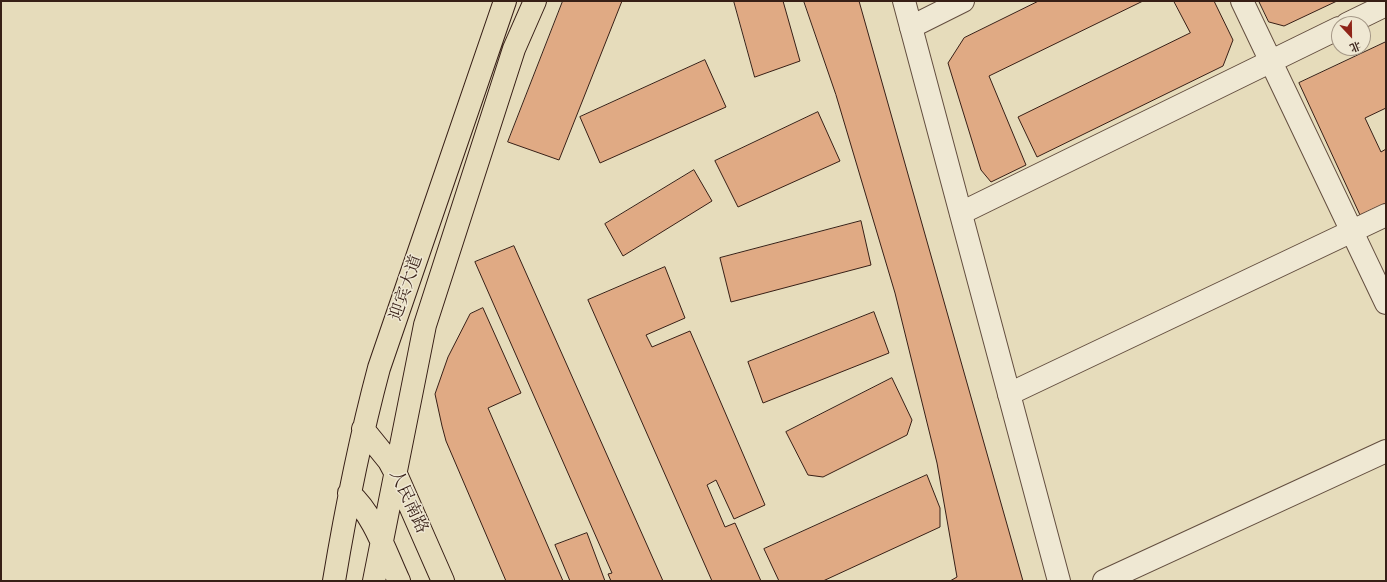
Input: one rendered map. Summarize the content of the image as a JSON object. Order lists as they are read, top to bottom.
{
  "streets": {
    "main road": ["迎宾大道", "人民南路"]
  },
  "crossings": [
    ["迎宾大道", "人民南路"]
  ],
  "north": "bottom"
}
